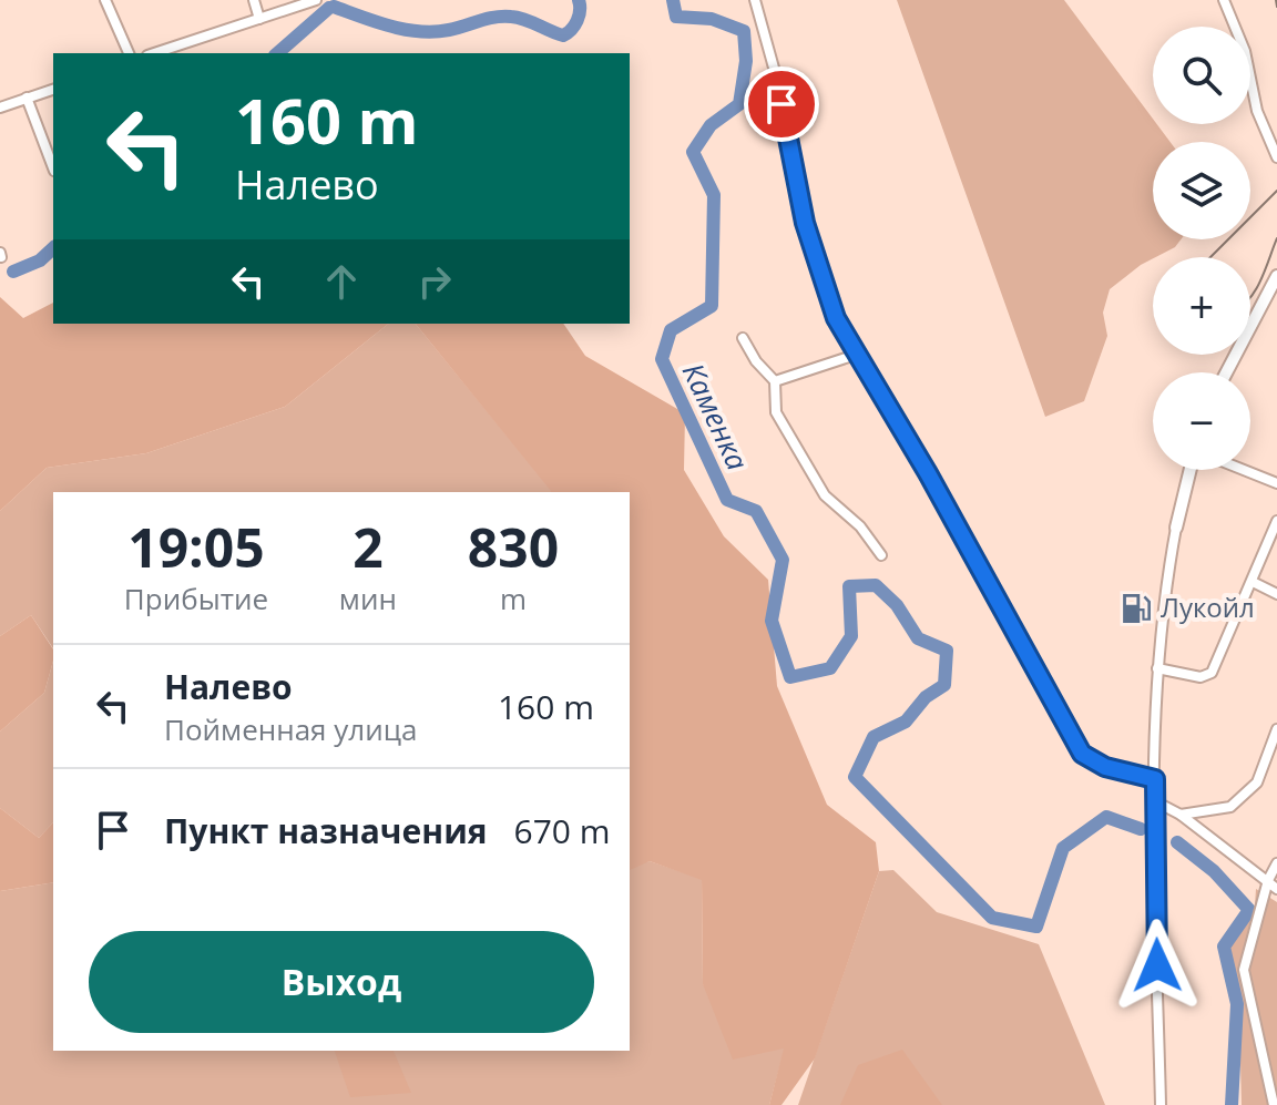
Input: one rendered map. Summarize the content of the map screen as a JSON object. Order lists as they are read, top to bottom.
{
  "water": ["Каменка"],
  "places": {
    "fuel station": ["Лукойл"]
  },
  "page": {
    "map_buttons": ["+", "−"],
    "turn": ["160 m", "Налево"],
    "eta": [
      "19:05",
      "Прибытие",
      "2",
      "мин",
      "830",
      "m"
    ],
    "list": [
      {
        "name": "Налево",
        "note": "Пойменная улица",
        "value": "160 m"
      },
      {
        "name": "Пункт назначения",
        "value": "670 m"
      }
    ],
    "buttons": "Выход"
  }
}
